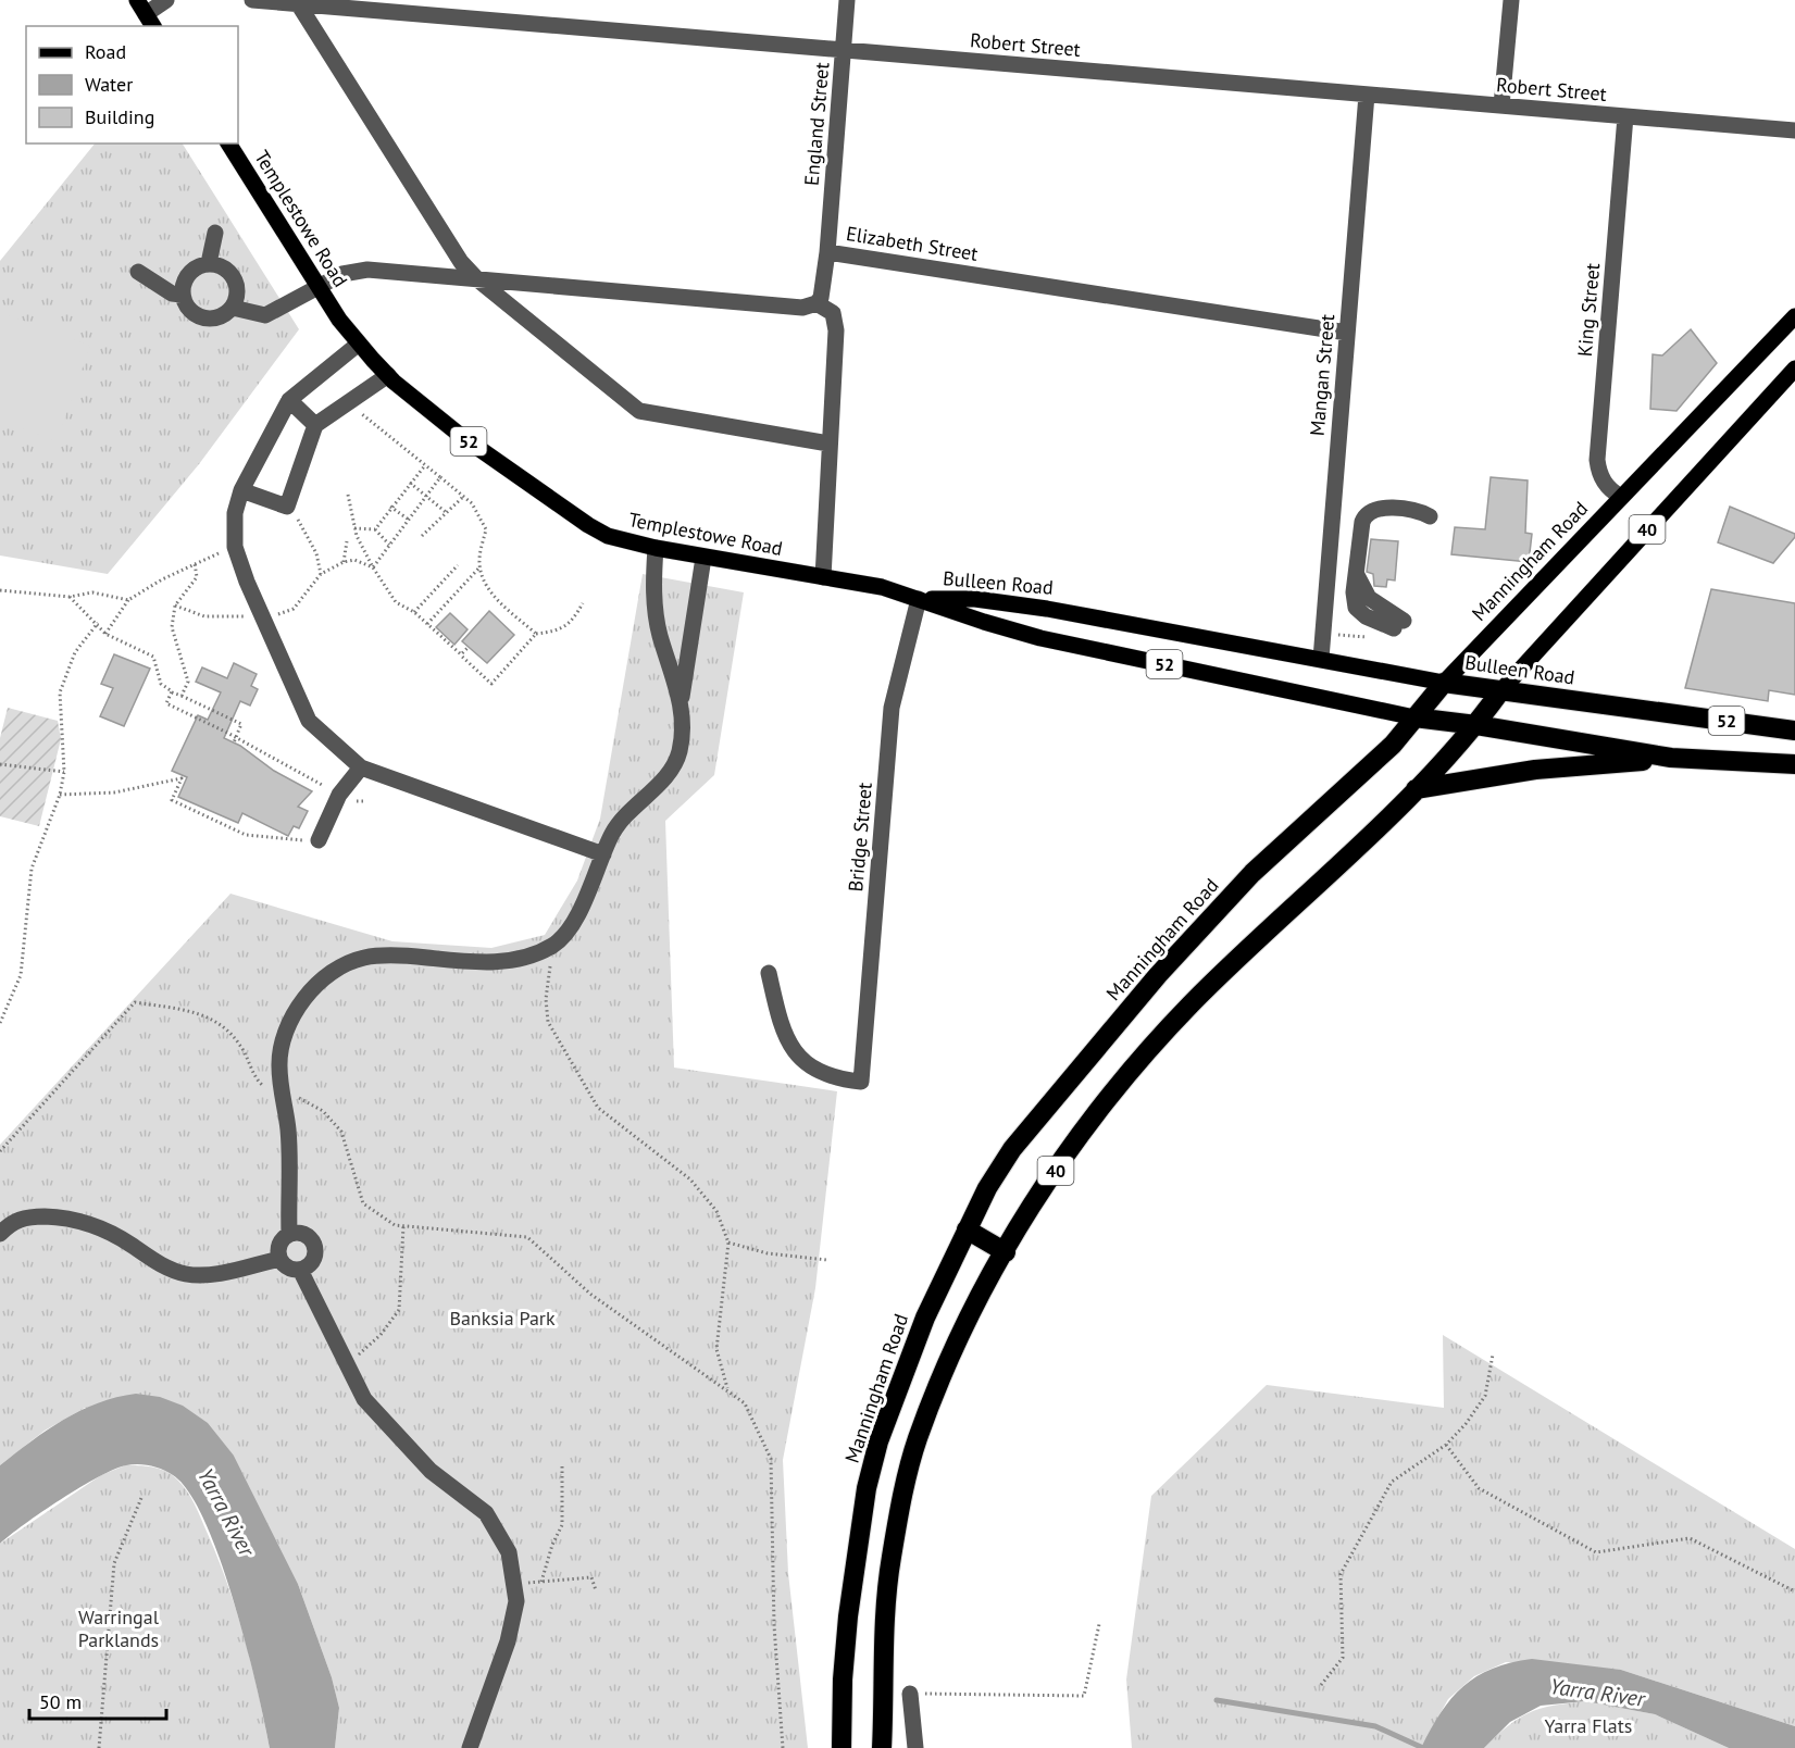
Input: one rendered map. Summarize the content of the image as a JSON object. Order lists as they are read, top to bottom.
{
  "streets": {
    "highway": [
      "52",
      "40",
      "Manningham Road",
      "Bulleen Road"
    ],
    "main road": ["Templestowe Road"],
    "street": [
      "Robert Street",
      "England Street",
      "Elizabeth Street",
      "King Street",
      "Mangan Street",
      "Bridge Street"
    ]
  },
  "crossings": [
    ["Robert Street", "England Street"],
    ["Robert Street", "King Street"],
    ["Robert Street", "Mangan Street"],
    ["England Street", "Elizabeth Street"],
    ["Templestowe Road", "Bulleen Road"],
    ["Templestowe Road", "Bridge Street"],
    ["Elizabeth Street", "Mangan Street"],
    ["King Street", "Manningham Road"],
    ["Mangan Street", "Bulleen Road"],
    ["40", "Bulleen Road"],
    ["Manningham Road", "Bulleen Road"],
    ["Bulleen Road", "Bridge Street"]
  ],
  "water": ["Yarra River"],
  "parks": ["Banksia Park", "Warringal Parklands", "Yarra Flats"],
  "legend": ["Road", "Water", "Building"],
  "scale_bar": "50 m"
}
